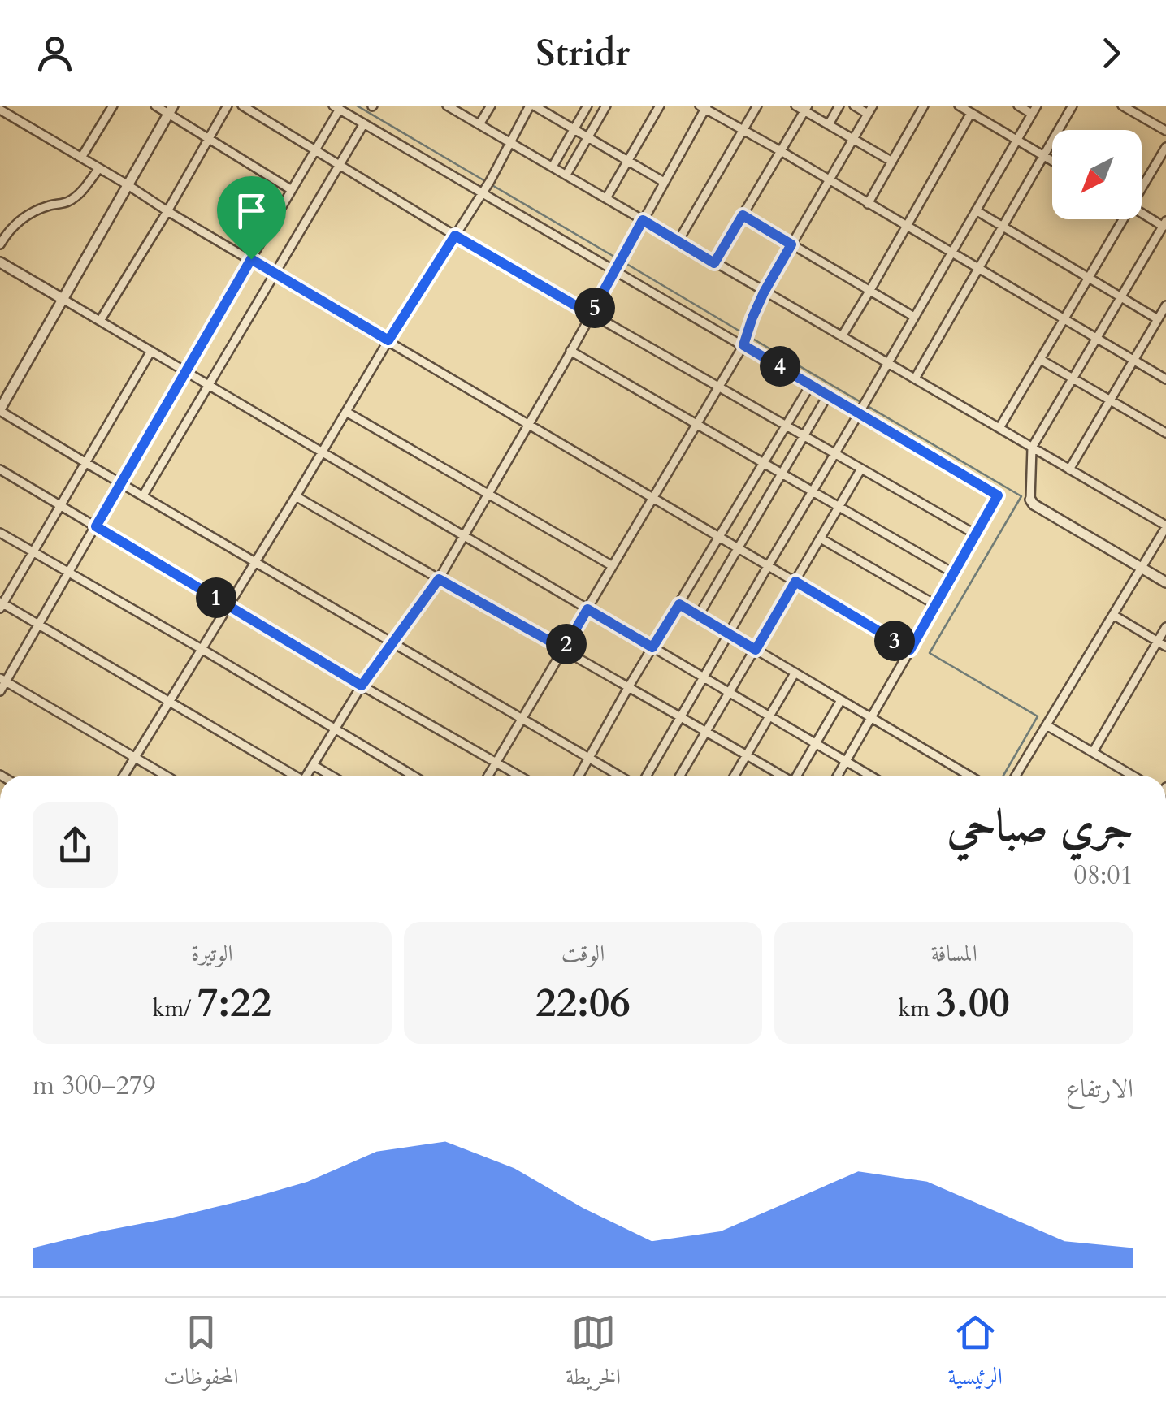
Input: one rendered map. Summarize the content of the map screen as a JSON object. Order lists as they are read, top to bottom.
{
  "north": "bottom left",
  "page": {
    "header": "Stridr",
    "pins": [
      "5",
      "4",
      "1",
      "3",
      "2"
    ],
    "heading": ["جري صباحي", "08:01"],
    "stats": [
      ["المسافة", "3.00 km"],
      ["الوقت", "22:06"],
      ["الوتيرة", "7:22 /km"]
    ],
    "chart": ["الارتفاع", "279–300 m"],
    "tabs": ["الرئيسية", "الخريطة", "المحفوظات"]
  }
}
